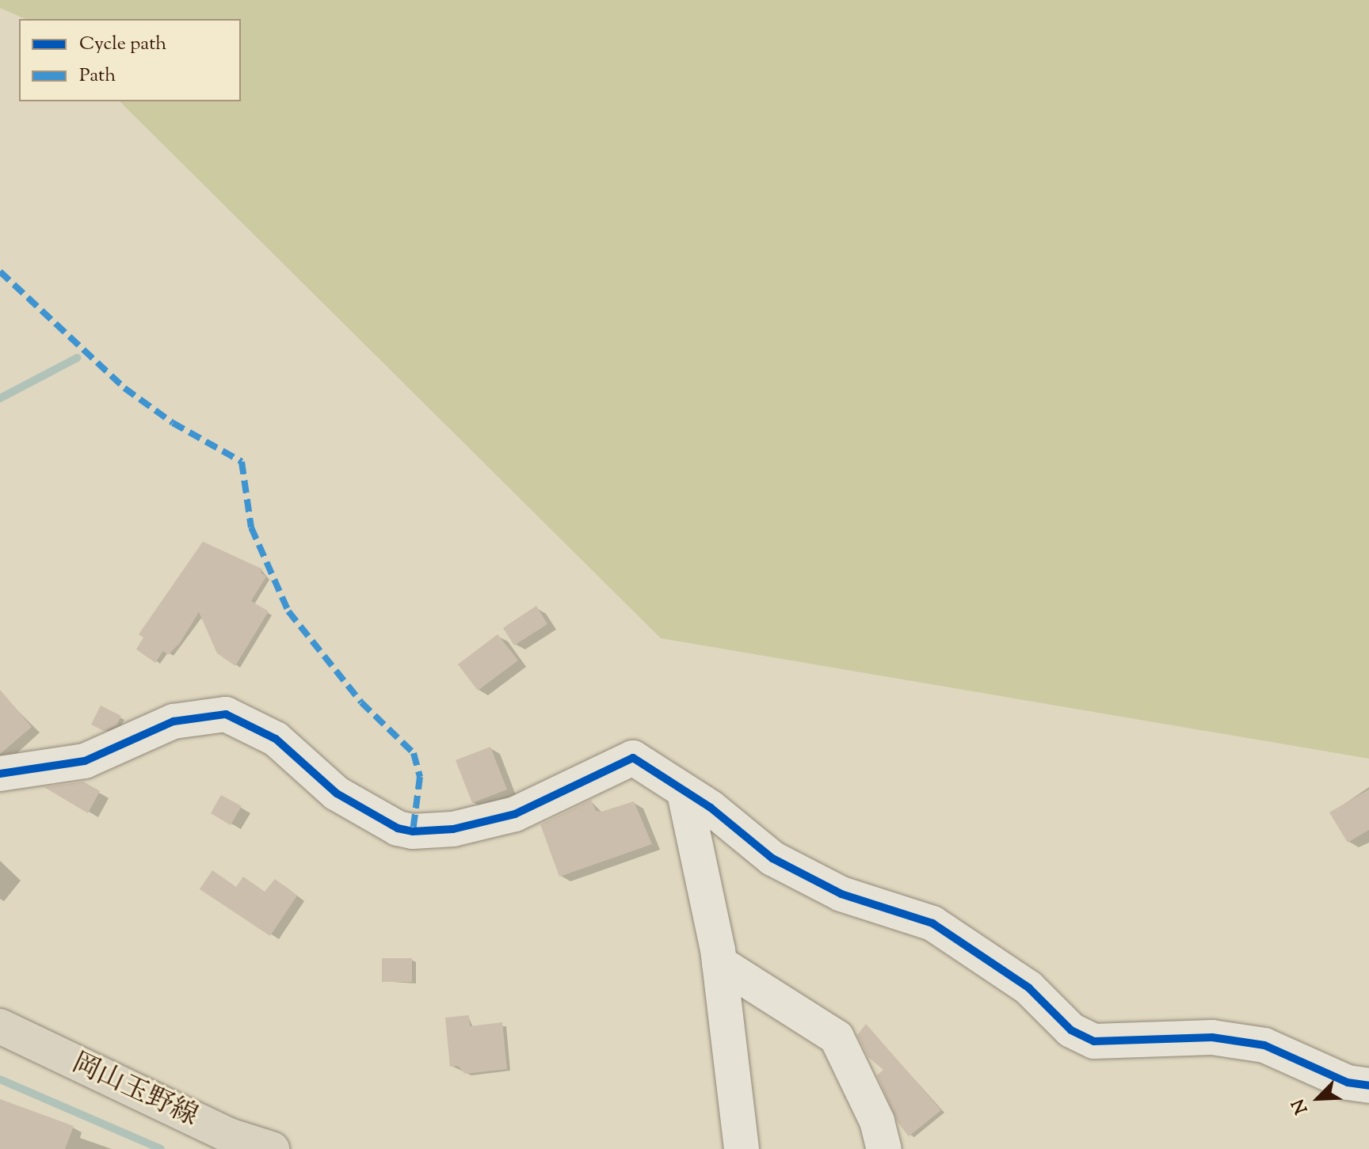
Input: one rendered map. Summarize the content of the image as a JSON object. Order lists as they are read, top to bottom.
{
  "streets": {
    "main road": ["岡山玉野線"]
  },
  "legend": ["Cycle path", "Path"],
  "north": "bottom left"
}
